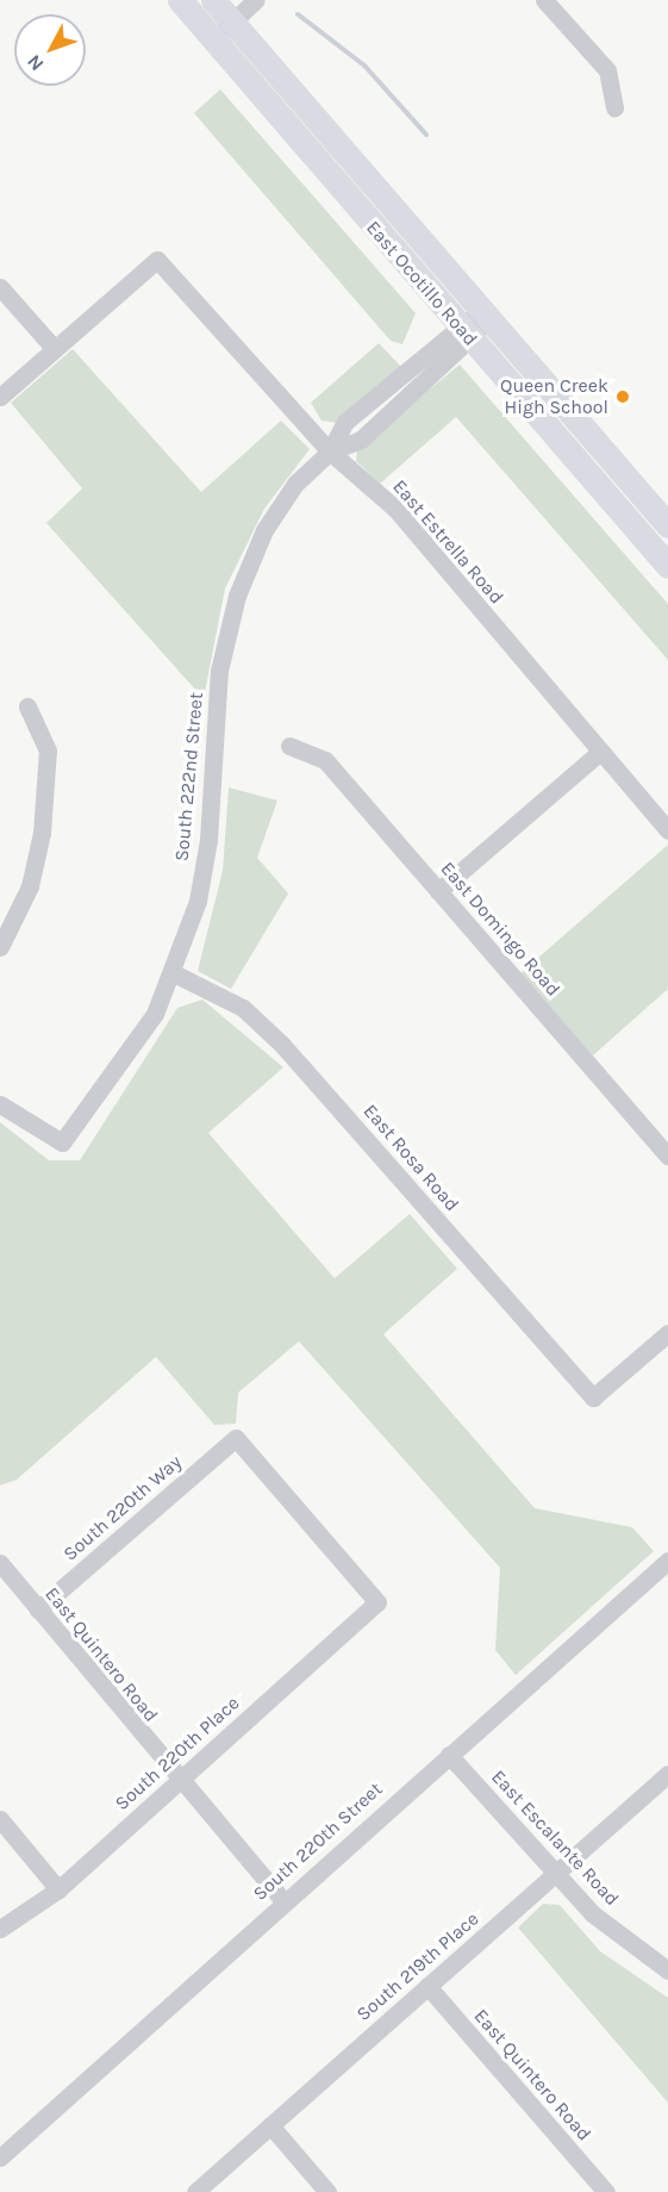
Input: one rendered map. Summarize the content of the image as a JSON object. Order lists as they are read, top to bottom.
{
  "streets": {
    "main road": ["East Ocotillo Road"],
    "street": [
      "East Estrella Road",
      "South 222nd Street",
      "East Domingo Road",
      "East Rosa Road",
      "South 220th Way",
      "East Quintero Road",
      "South 220th Place",
      "East Escalante Road",
      "South 220th Street",
      "South 219th Place"
    ]
  },
  "crossings": [
    ["East Ocotillo Road", "South 222nd Street"],
    ["East Estrella Road", "South 222nd Street"],
    ["South 222nd Street", "East Rosa Road"],
    ["South 220th Way", "East Quintero Road"],
    ["South 220th Way", "South 220th Place"],
    ["East Quintero Road", "South 220th Place"],
    ["East Quintero Road", "South 220th Street"],
    ["East Quintero Road", "South 219th Place"],
    ["East Escalante Road", "South 220th Street"],
    ["East Escalante Road", "South 219th Place"]
  ],
  "places": ["Queen Creek High School"],
  "north": "bottom left"
}
